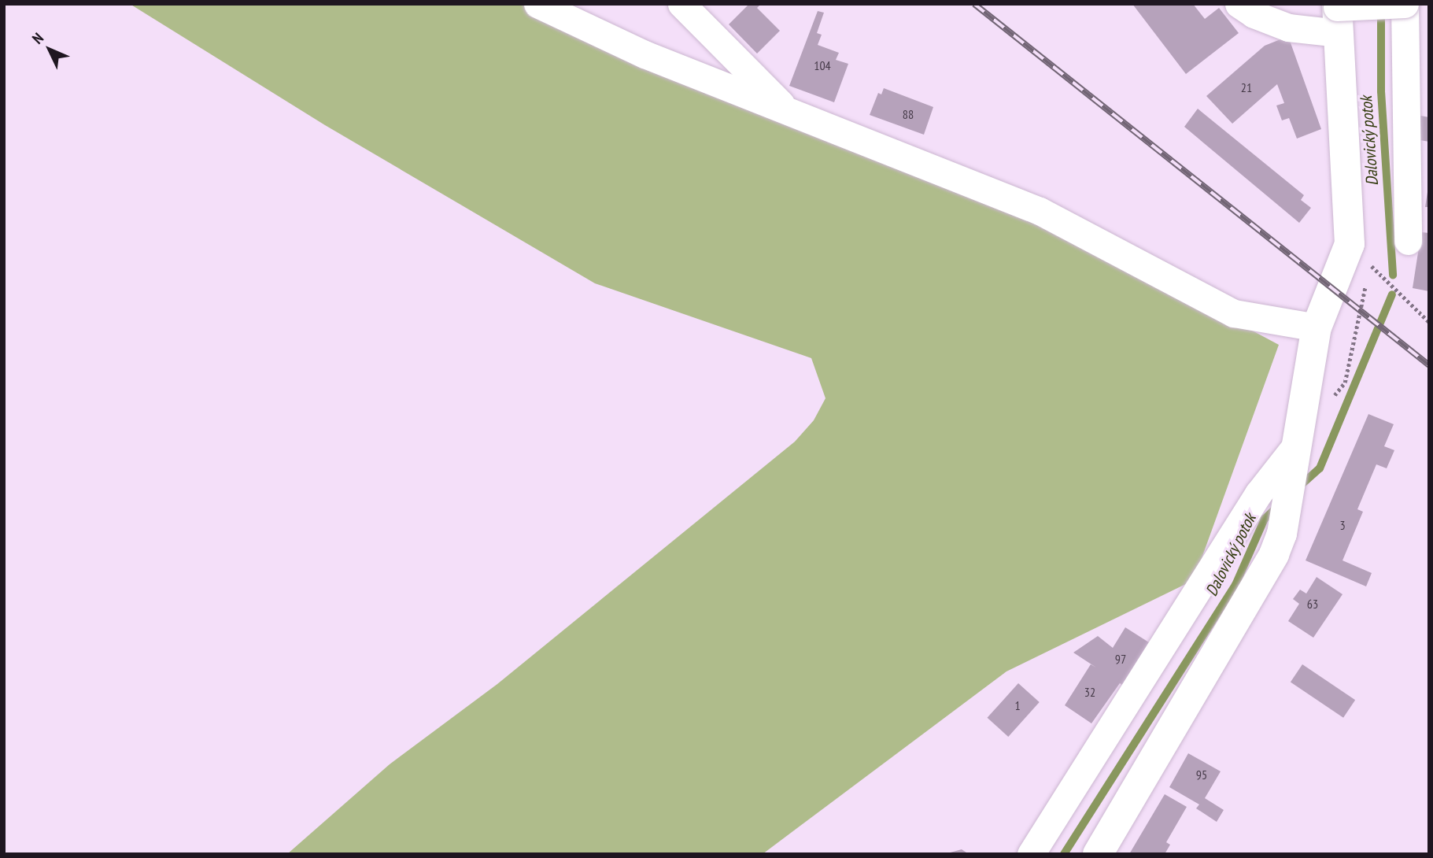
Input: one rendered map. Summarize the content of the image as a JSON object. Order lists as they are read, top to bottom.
{
  "water": ["Dalovický potok"],
  "house_numbers": [
    "104",
    "21",
    "88",
    "3",
    "63",
    "97",
    "32",
    "1",
    "95"
  ],
  "north": "top left"
}
